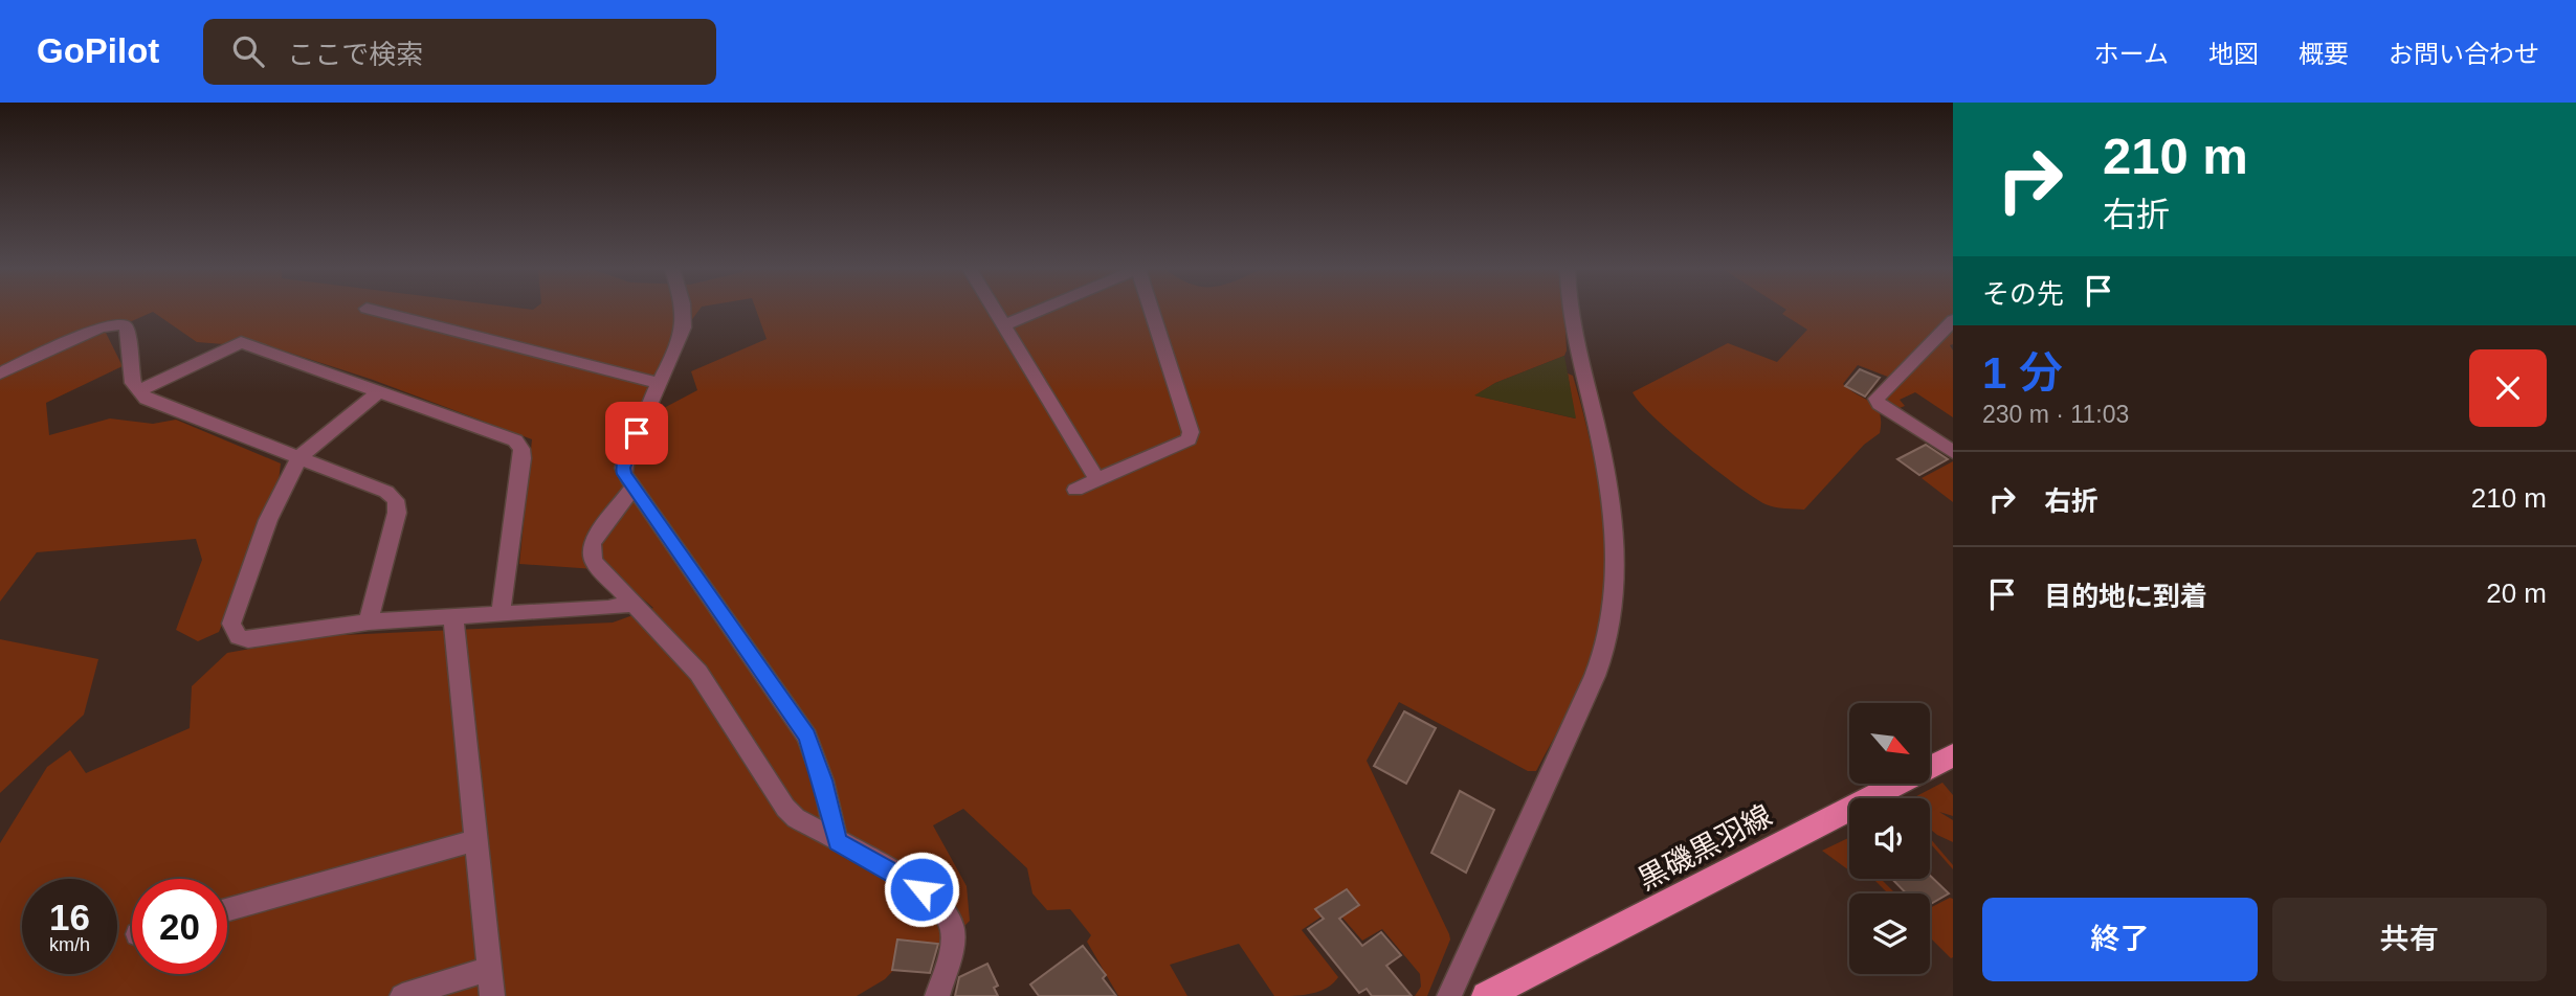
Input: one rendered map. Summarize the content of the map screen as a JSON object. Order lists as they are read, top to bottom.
{
  "streets": {
    "main road": ["黒磯黒羽線"]
  },
  "north": "bottom right",
  "page": {
    "header": "GoPilot",
    "search": "ここで検索",
    "nav": [
      "ホーム",
      "地図",
      "概要",
      "お問い合わせ"
    ],
    "turn": ["210 m", "右折"],
    "then": "その先",
    "heading": ["1 分", "230 m · 11:03"],
    "list": [
      {
        "name": "右折",
        "value": "210 m"
      },
      {
        "name": "目的地に到着",
        "value": "20 m"
      }
    ],
    "speed": "16 km/h",
    "limit": "20",
    "buttons": ["終了", "共有"]
  }
}
